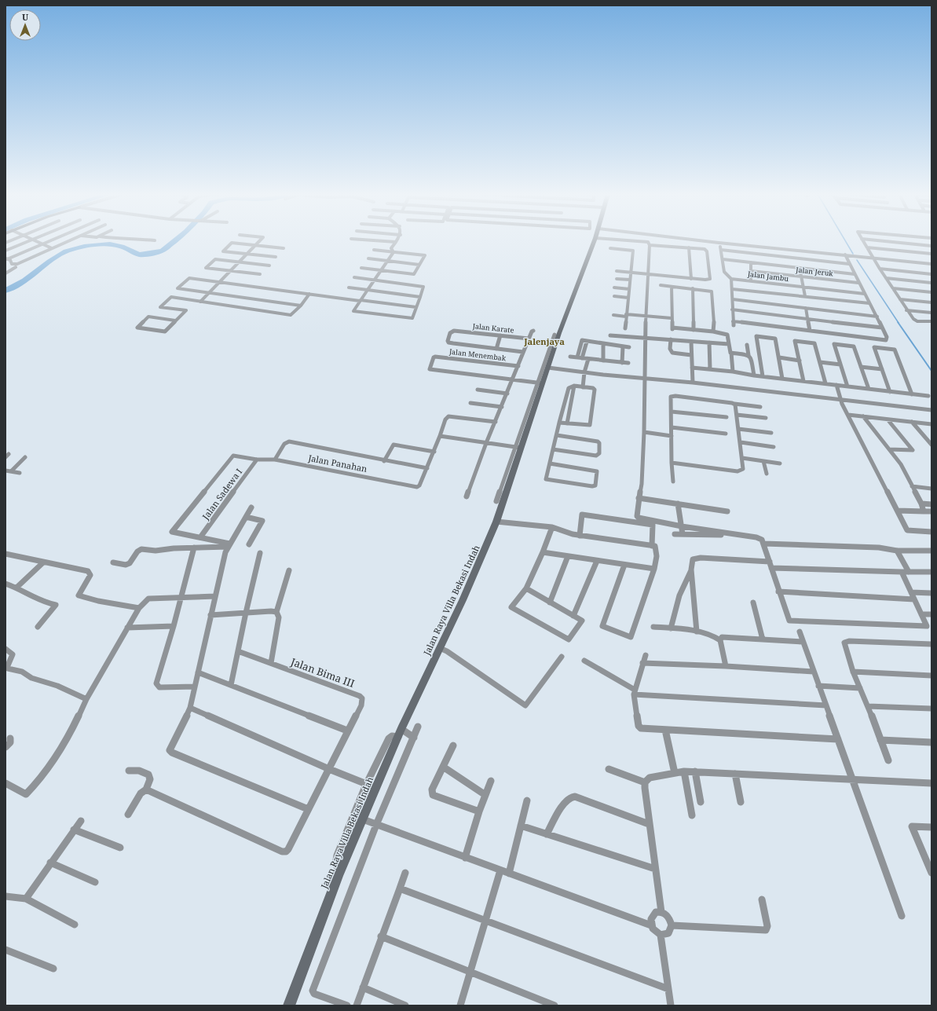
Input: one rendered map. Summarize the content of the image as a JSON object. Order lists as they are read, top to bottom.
{
  "streets": {
    "main road": ["Jalan Raya Villa Bekasi Indah"],
    "street": [
      "Jalan Jeruk",
      "Jalan Jambu",
      "Jalan Karate",
      "Jalan Menembak",
      "Jalan Panahan",
      "Jalan Sadewa I",
      "Jalan Bima III"
    ]
  },
  "crossings": [
    ["Jalan Panahan", "Jalan Sadewa I"]
  ],
  "districts": ["Jalenjaya"],
  "north": "top"
}
